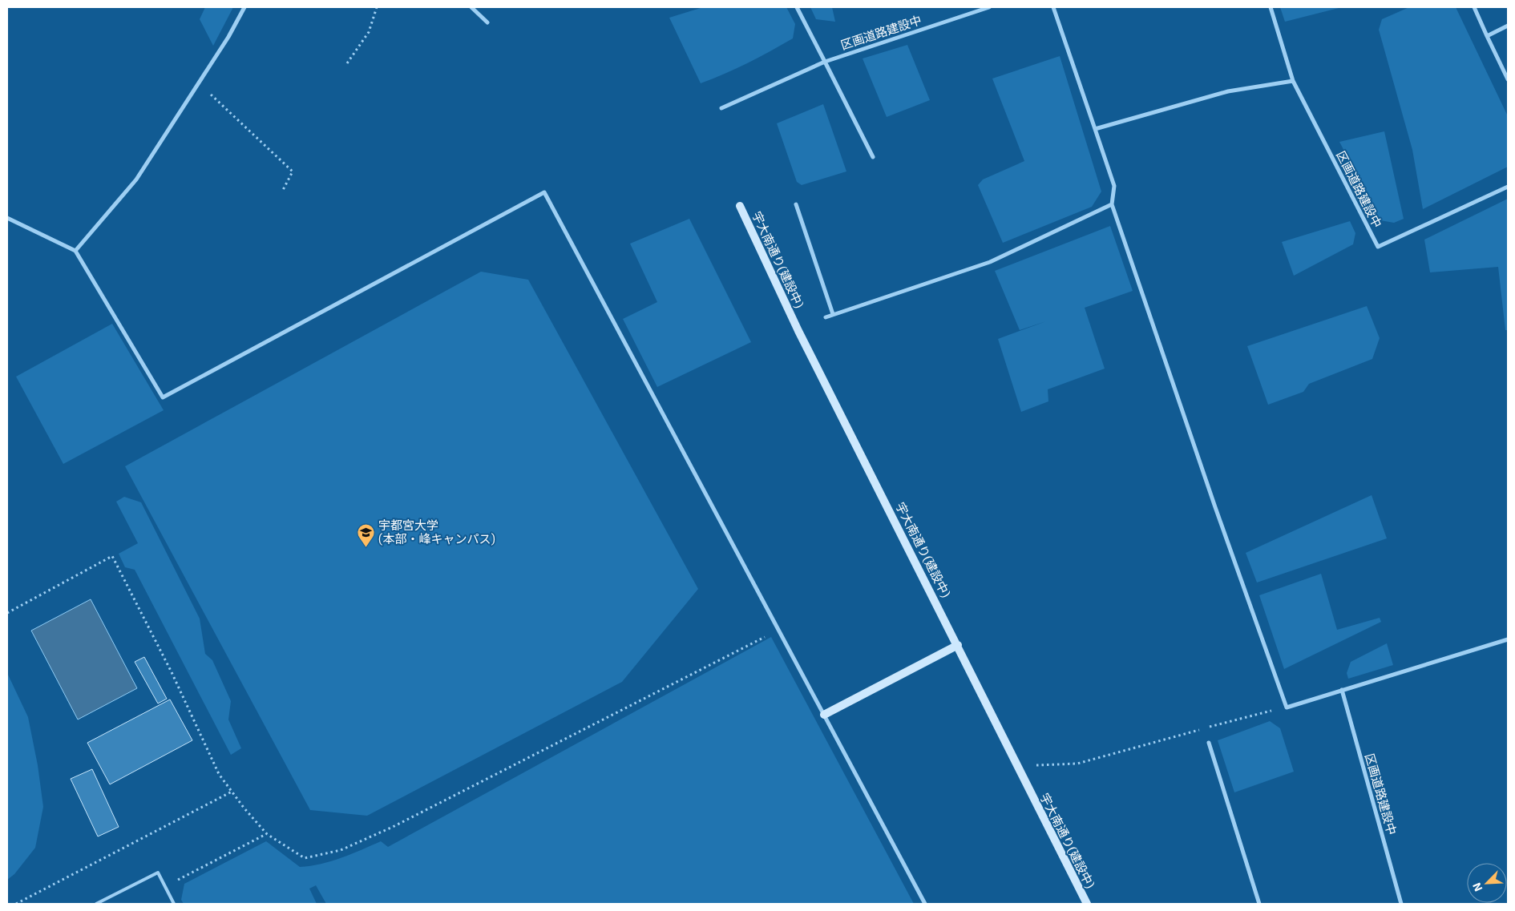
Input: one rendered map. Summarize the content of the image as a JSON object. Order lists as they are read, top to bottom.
{
  "streets": {
    "street": ["区画道路建設中", "宇大南通り(建設中)"]
  },
  "places": {
    "school or university": ["宇都宮大学 (本部・峰キャンパス)"]
  },
  "north": "bottom left"
}
